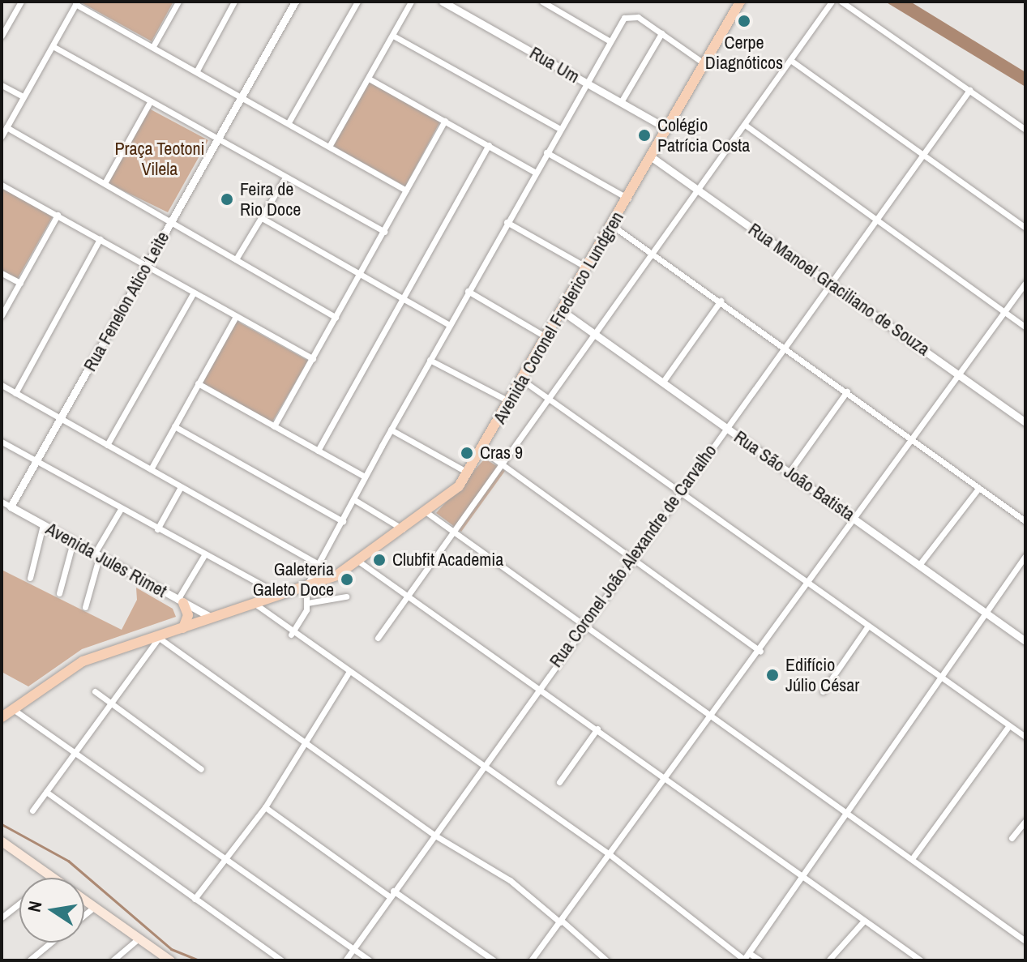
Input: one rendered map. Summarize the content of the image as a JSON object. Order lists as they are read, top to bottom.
{
  "streets": {
    "main road": ["Avenida Coronel Frederico Lundgren"],
    "street": [
      "Rua Um",
      "Rua Manoel Graciliano de Souza",
      "Rua Fenelon Atico Leite",
      "Rua São João Batista",
      "Rua Coronel João Alexandre de Carvalho",
      "Avenida Jules Rimet"
    ]
  },
  "crossings": [
    ["Rua Um", "Avenida Coronel Frederico Lundgren"],
    ["Rua Manoel Graciliano de Souza", "Avenida Coronel Frederico Lundgren"],
    ["Rua Manoel Graciliano de Souza", "Rua Coronel João Alexandre de Carvalho"],
    ["Rua Fenelon Atico Leite", "Avenida Jules Rimet"],
    ["Avenida Coronel Frederico Lundgren", "Rua São João Batista"],
    ["Avenida Coronel Frederico Lundgren", "Avenida Jules Rimet"],
    ["Rua São João Batista", "Rua Coronel João Alexandre de Carvalho"]
  ],
  "parks": ["Praça Teotoni Vilela"],
  "places": [
    "Cerpe Diagnóticos",
    "Colégio Patrícia Costa",
    "Feira de Rio Doce",
    "Cras 9",
    "Clubfit Academia",
    "Galeteria Galeto Doce",
    "Edifício Júlio César"
  ],
  "north": "left"
}
